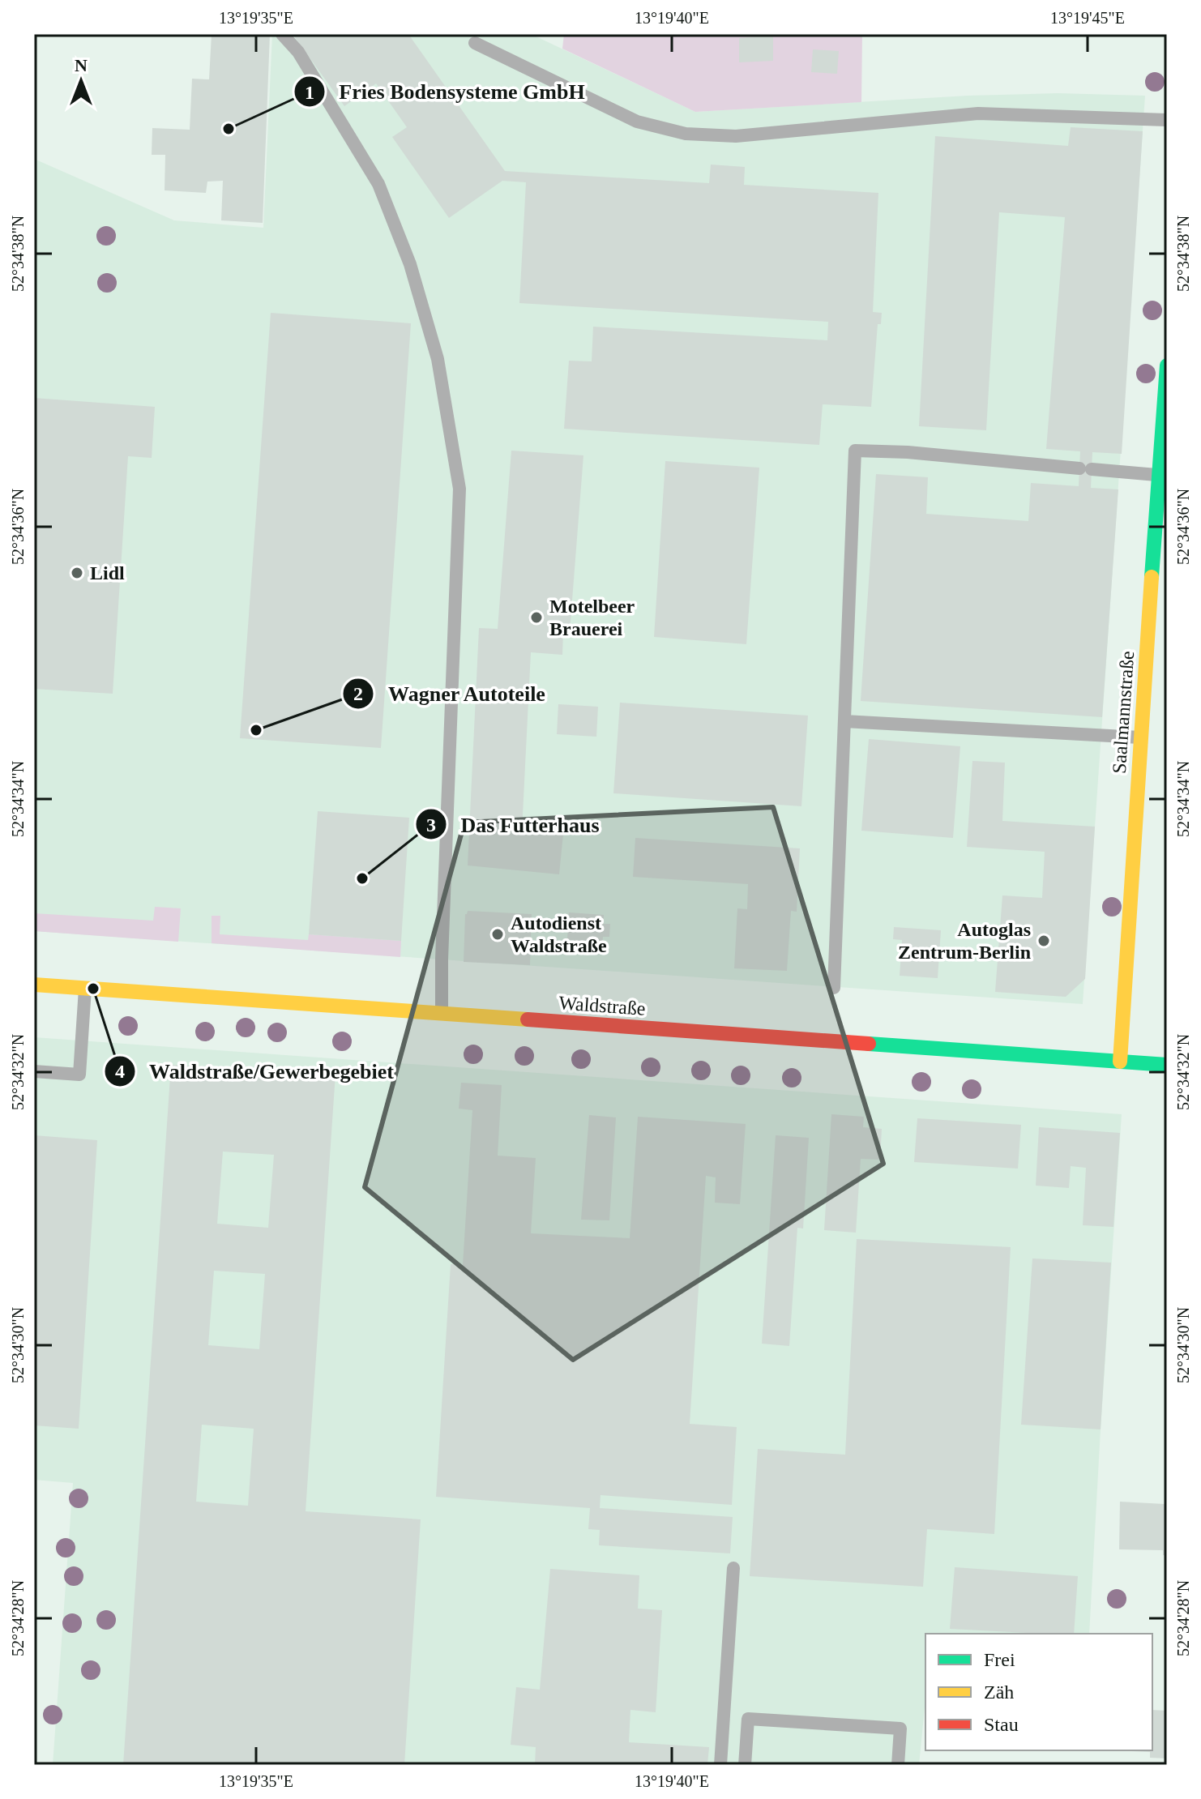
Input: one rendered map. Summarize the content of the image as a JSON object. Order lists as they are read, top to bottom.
{
  "streets": {
    "main road": ["Saalmannstraße", "Waldstraße"]
  },
  "crossings": [
    ["Saalmannstraße", "Waldstraße"]
  ],
  "places": [
    "Fries Bodensysteme GmbH",
    "Lidl",
    "Motelbeer Brauerei",
    "Wagner Autoteile",
    "Das Futterhaus",
    "Autodienst Waldstraße",
    "Autoglas Zentrum-Berlin",
    "Waldstraße/Gewerbegebiet"
  ],
  "legend": ["Frei", "Zäh", "Stau"],
  "north": "top",
  "coordinates": [
    "13°19'35\"E",
    "13°19'40\"E",
    "13°19'45\"E",
    "52°34'38\"N",
    "52°34'36\"N",
    "52°34'34\"N",
    "52°34'32\"N",
    "52°34'30\"N",
    "52°34'28\"N"
  ]
}
